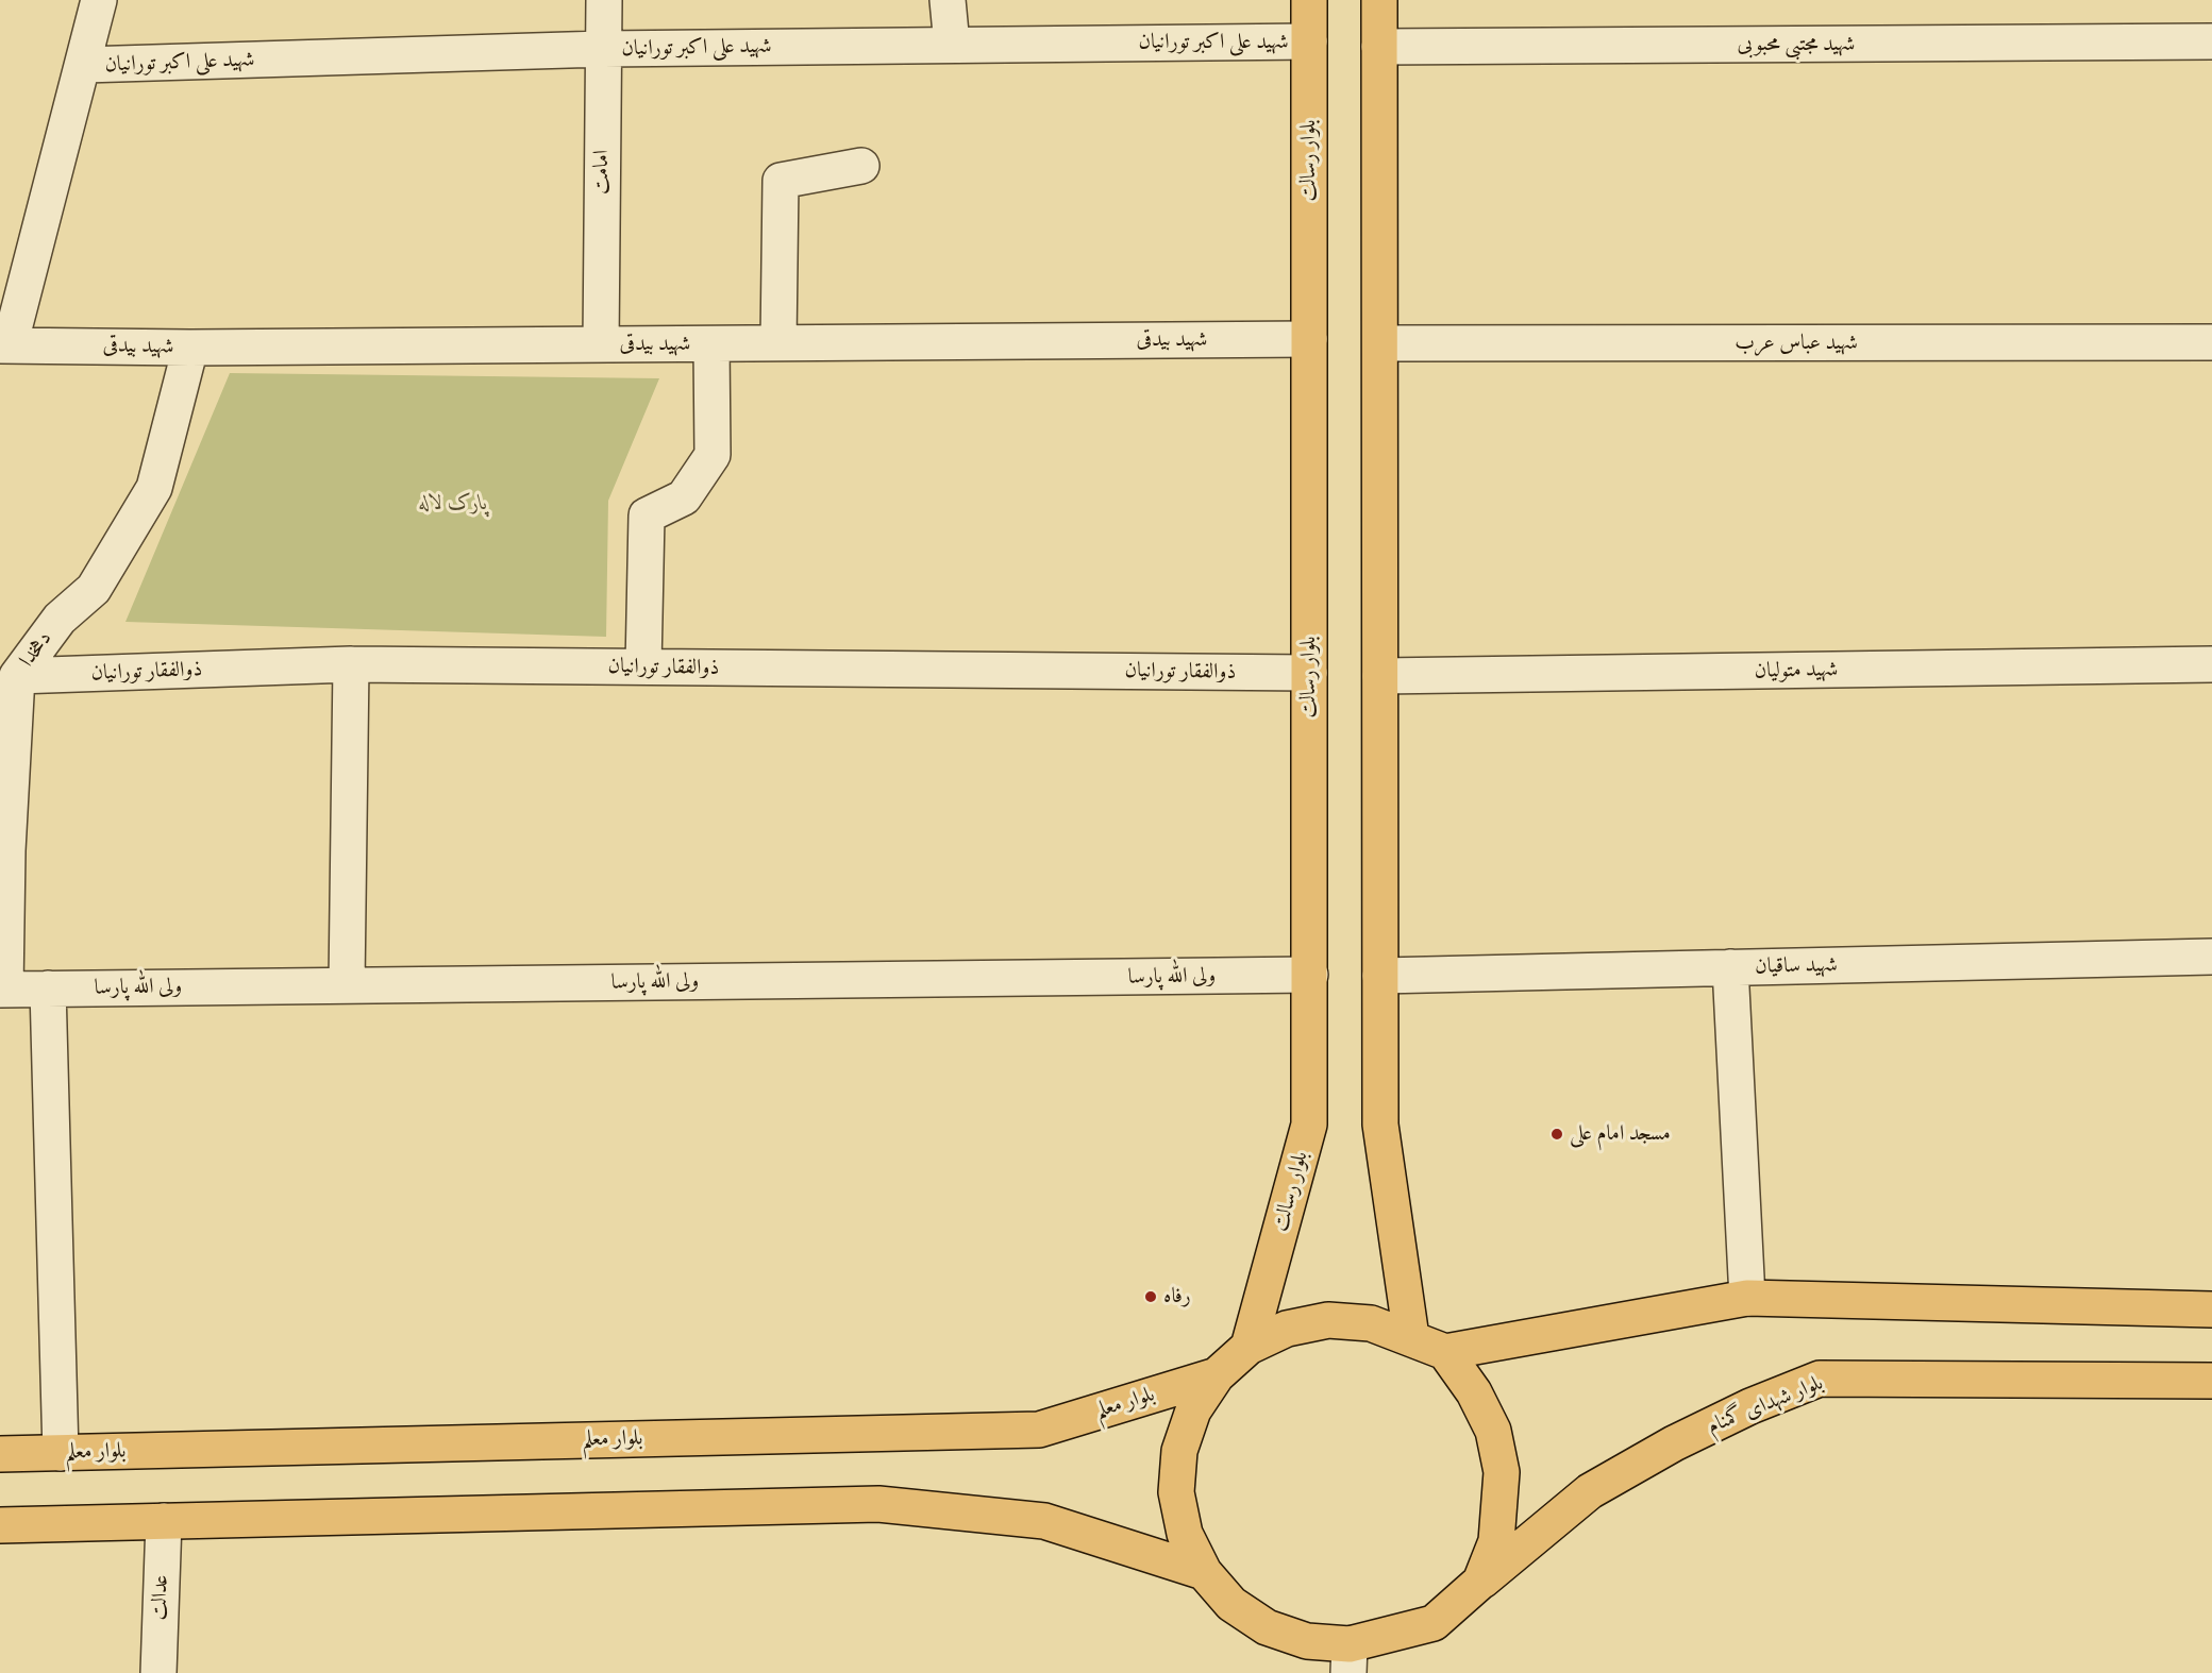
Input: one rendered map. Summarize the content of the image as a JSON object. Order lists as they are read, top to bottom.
{
  "streets": {
    "main road": ["بلوار رسالت", "بلوار معلم", "بلوار شهدای گمنام"],
    "street": [
      "شهید علی اکبر تورانیان",
      "شهید مجتبی محبوبی",
      "امامت",
      "شهید بیدقی",
      "شهید عباس عرب",
      "دهخدا",
      "ذوالفقار تورانیان",
      "شهید متولیان",
      "شهید ساقیان",
      "ولی الله پارسا",
      "عدالت"
    ]
  },
  "crossings": [
    ["شهید علی اکبر تورانیان", "بلوار رسالت"],
    ["شهید علی اکبر تورانیان", "امامت"],
    ["بلوار رسالت", "شهید بیدقی"],
    ["بلوار رسالت", "ذوالفقار تورانیان"],
    ["بلوار رسالت", "ولی الله پارسا"],
    ["امامت", "شهید بیدقی"],
    ["شهید بیدقی", "دهخدا"],
    ["دهخدا", "ذوالفقار تورانیان"],
    ["دهخدا", "ولی الله پارسا"],
    ["بلوار معلم", "بلوار شهدای گمنام"]
  ],
  "parks": ["پارک لاله"],
  "places": ["مسجد امام علی", "رفاه"]
}
